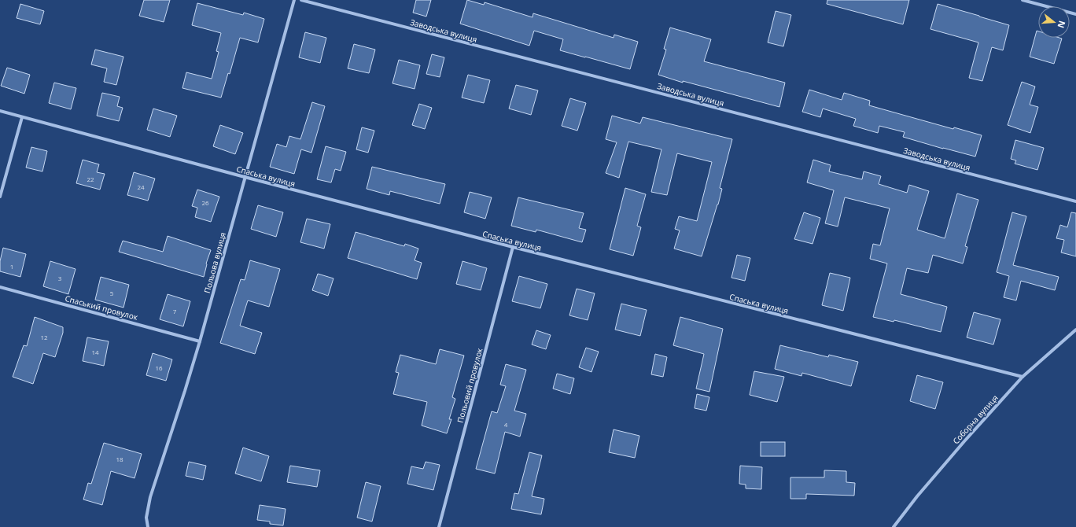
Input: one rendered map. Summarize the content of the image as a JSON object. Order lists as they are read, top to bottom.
{
  "streets": {
    "street": [
      "Заводська вулиця",
      "Спаська вулиця",
      "Польова вулиця",
      "Спаський провулок",
      "Польовий провулок",
      "Соборна вулиця"
    ]
  },
  "crossings": [
    ["Спаська вулиця", "Польова вулиця"],
    ["Спаська вулиця", "Польовий провулок"],
    ["Спаська вулиця", "Соборна вулиця"],
    ["Польова вулиця", "Спаський провулок"]
  ],
  "house_numbers": [
    "22",
    "24",
    "26",
    "1",
    "3",
    "5",
    "7",
    "12",
    "14",
    "16",
    "4",
    "18"
  ],
  "north": "right"
}
